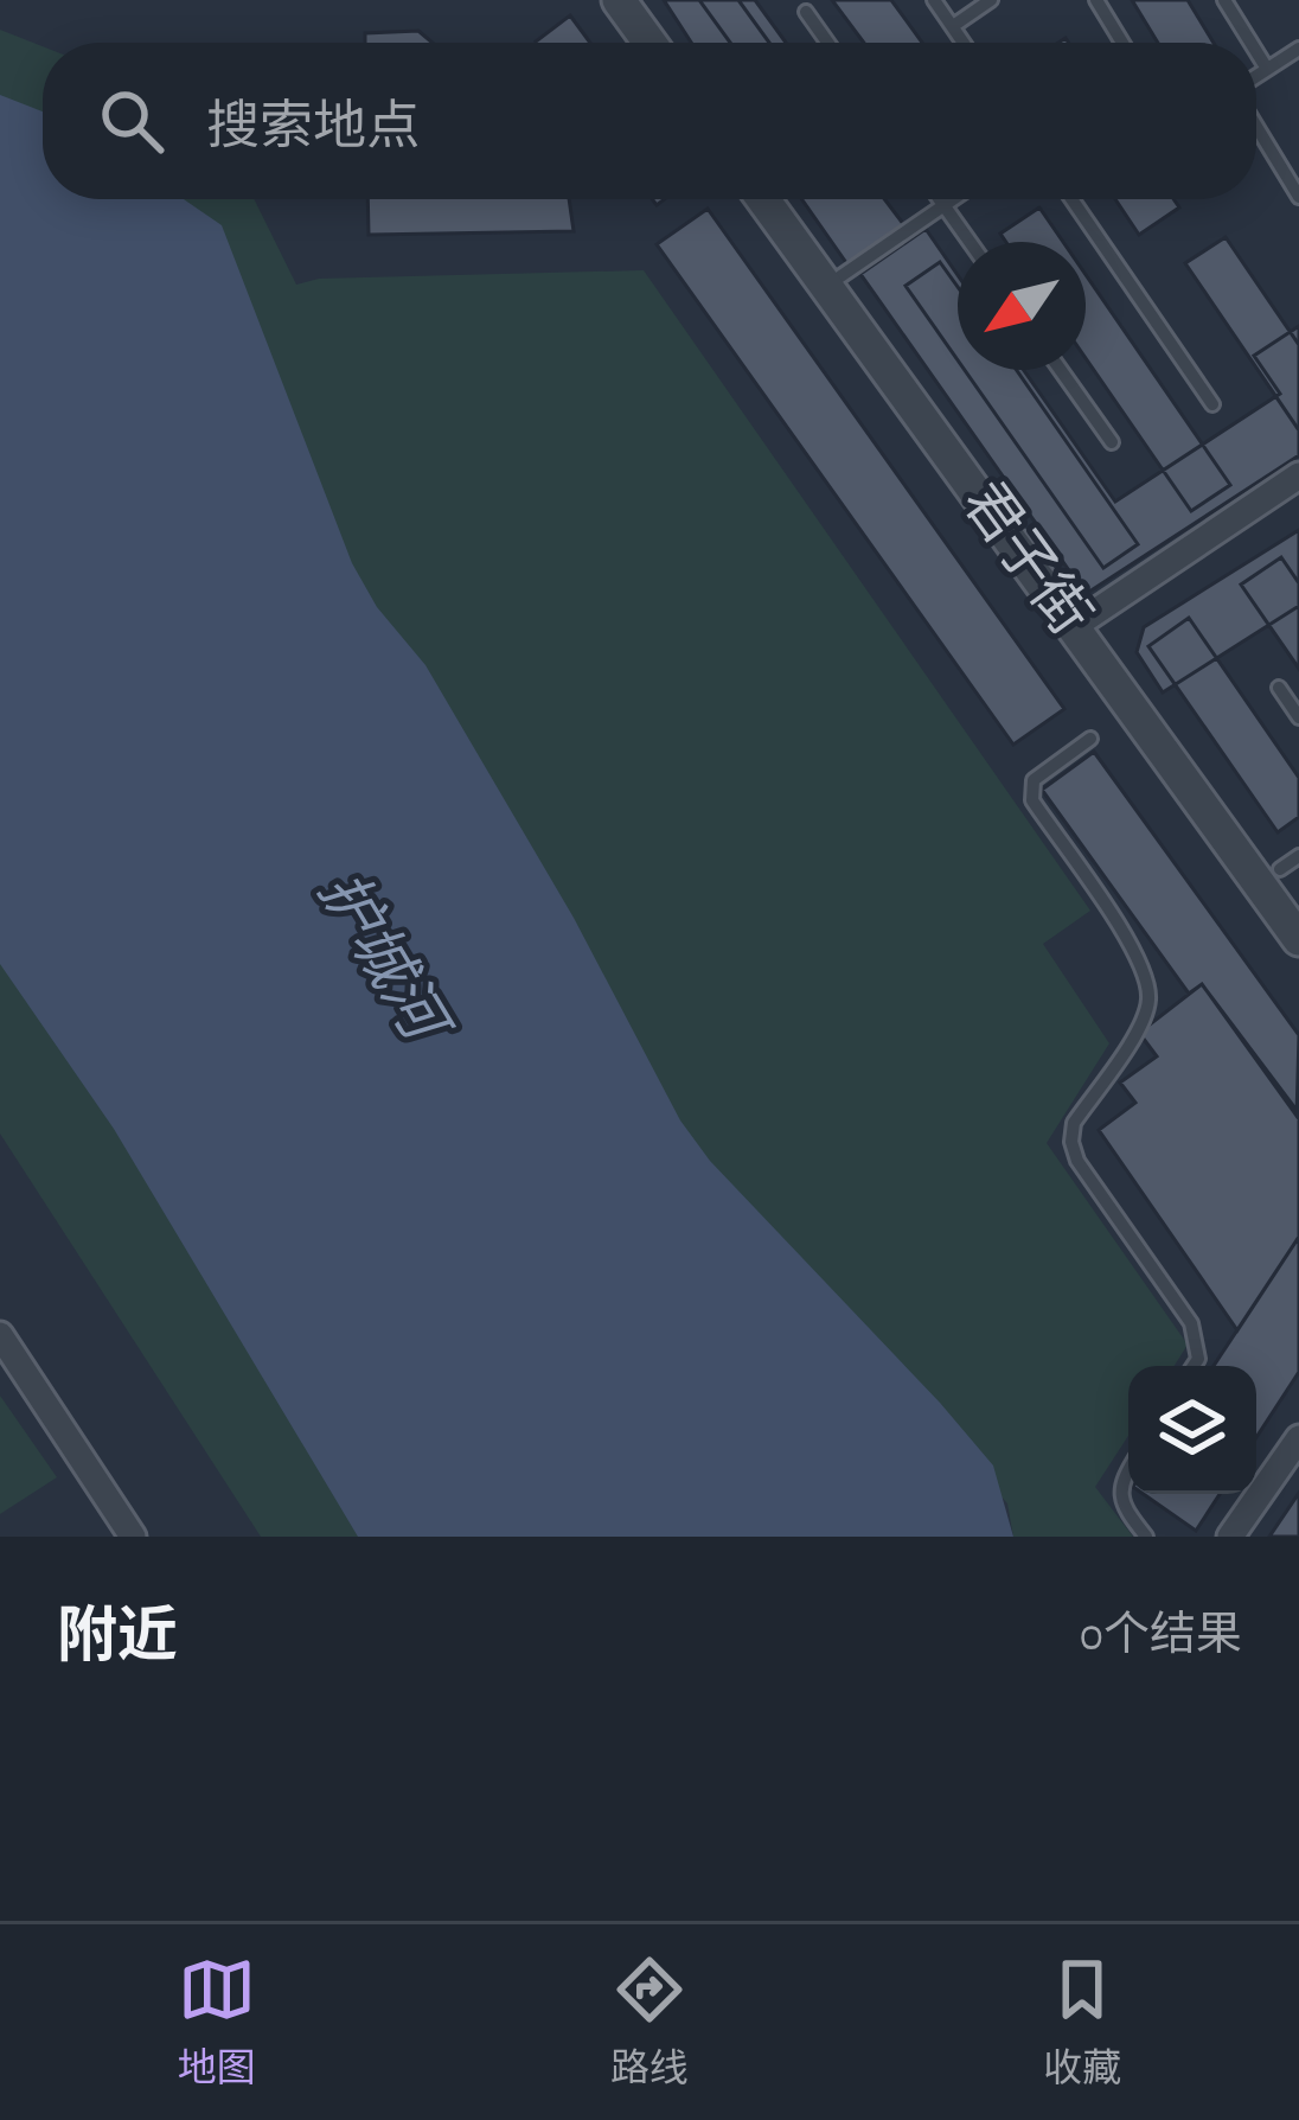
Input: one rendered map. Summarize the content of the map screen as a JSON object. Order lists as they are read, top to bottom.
{
  "streets": {
    "street": ["君子街"]
  },
  "water": ["护城河"],
  "north": "bottom left",
  "page": {
    "search": "搜索地点",
    "heading": ["附近", "0个结果"],
    "nav": ["地图", "路线", "收藏"]
  }
}
